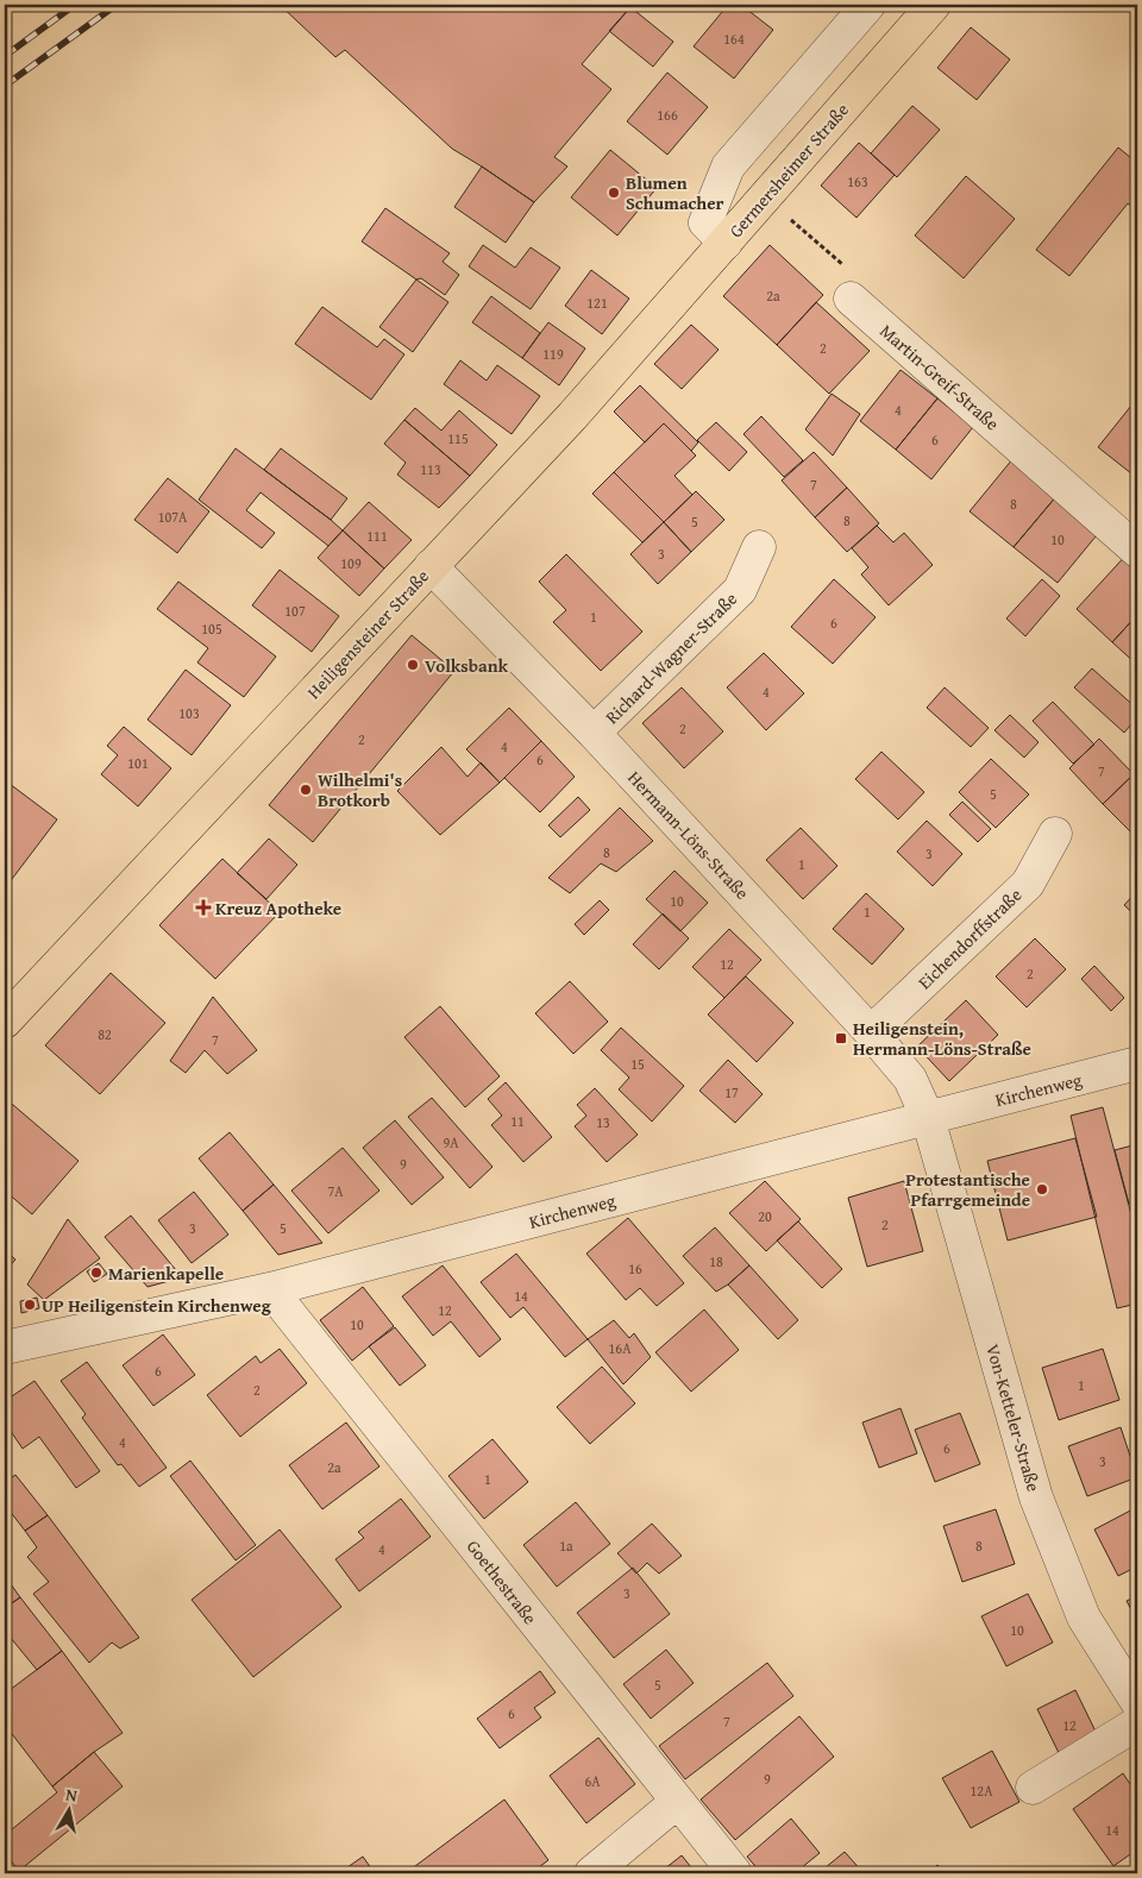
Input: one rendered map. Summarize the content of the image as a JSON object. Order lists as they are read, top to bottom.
{
  "streets": {
    "main road": ["Germersheimer Straße", "Heiligensteiner Straße"],
    "street": [
      "Martin-Greif-Straße",
      "Richard-Wagner-Straße",
      "Hermann-Löns-Straße",
      "Eichendorffstraße",
      "Kirchenweg",
      "Von-Ketteler-Straße",
      "Goethestraße"
    ]
  },
  "crossings": [
    ["Germersheimer Straße", "Heiligensteiner Straße"],
    ["Heiligensteiner Straße", "Hermann-Löns-Straße"],
    ["Richard-Wagner-Straße", "Hermann-Löns-Straße"],
    ["Hermann-Löns-Straße", "Eichendorffstraße"],
    ["Hermann-Löns-Straße", "Kirchenweg"],
    ["Hermann-Löns-Straße", "Von-Ketteler-Straße"],
    ["Kirchenweg", "Von-Ketteler-Straße"],
    ["Kirchenweg", "Goethestraße"]
  ],
  "places": {
    "other": [
      "Blumen Schumacher",
      "Volksbank",
      "Wilhelmi's Brotkorb",
      "Protestantische Pfarrgemeinde",
      "Marienkapelle",
      "UP Heiligenstein Kirchenweg"
    ],
    "health": ["Kreuz Apotheke"],
    "transit": ["Heiligenstein, Hermann-Löns-Straße"]
  },
  "house_numbers": [
    "164",
    "166",
    "163",
    "2a",
    "121",
    "2",
    "119",
    "4",
    "115",
    "6",
    "113",
    "7",
    "8",
    "107A",
    "8",
    "5",
    "111",
    "10",
    "3",
    "109",
    "107",
    "1",
    "6",
    "105",
    "4",
    "103",
    "2",
    "2",
    "4",
    "6",
    "101",
    "7",
    "5",
    "8",
    "3",
    "1",
    "10",
    "1",
    "12",
    "2",
    "82",
    "7",
    "15",
    "17",
    "11",
    "13",
    "9A",
    "9",
    "7A",
    "20",
    "2",
    "3",
    "5",
    "18",
    "16",
    "14",
    "12",
    "10",
    "16A",
    "6",
    "1",
    "2",
    "4",
    "6",
    "3",
    "2a",
    "1",
    "1a",
    "8",
    "4",
    "3",
    "10",
    "5",
    "6",
    "7",
    "12",
    "9",
    "6A",
    "12A",
    "14"
  ],
  "north": "top"
}
